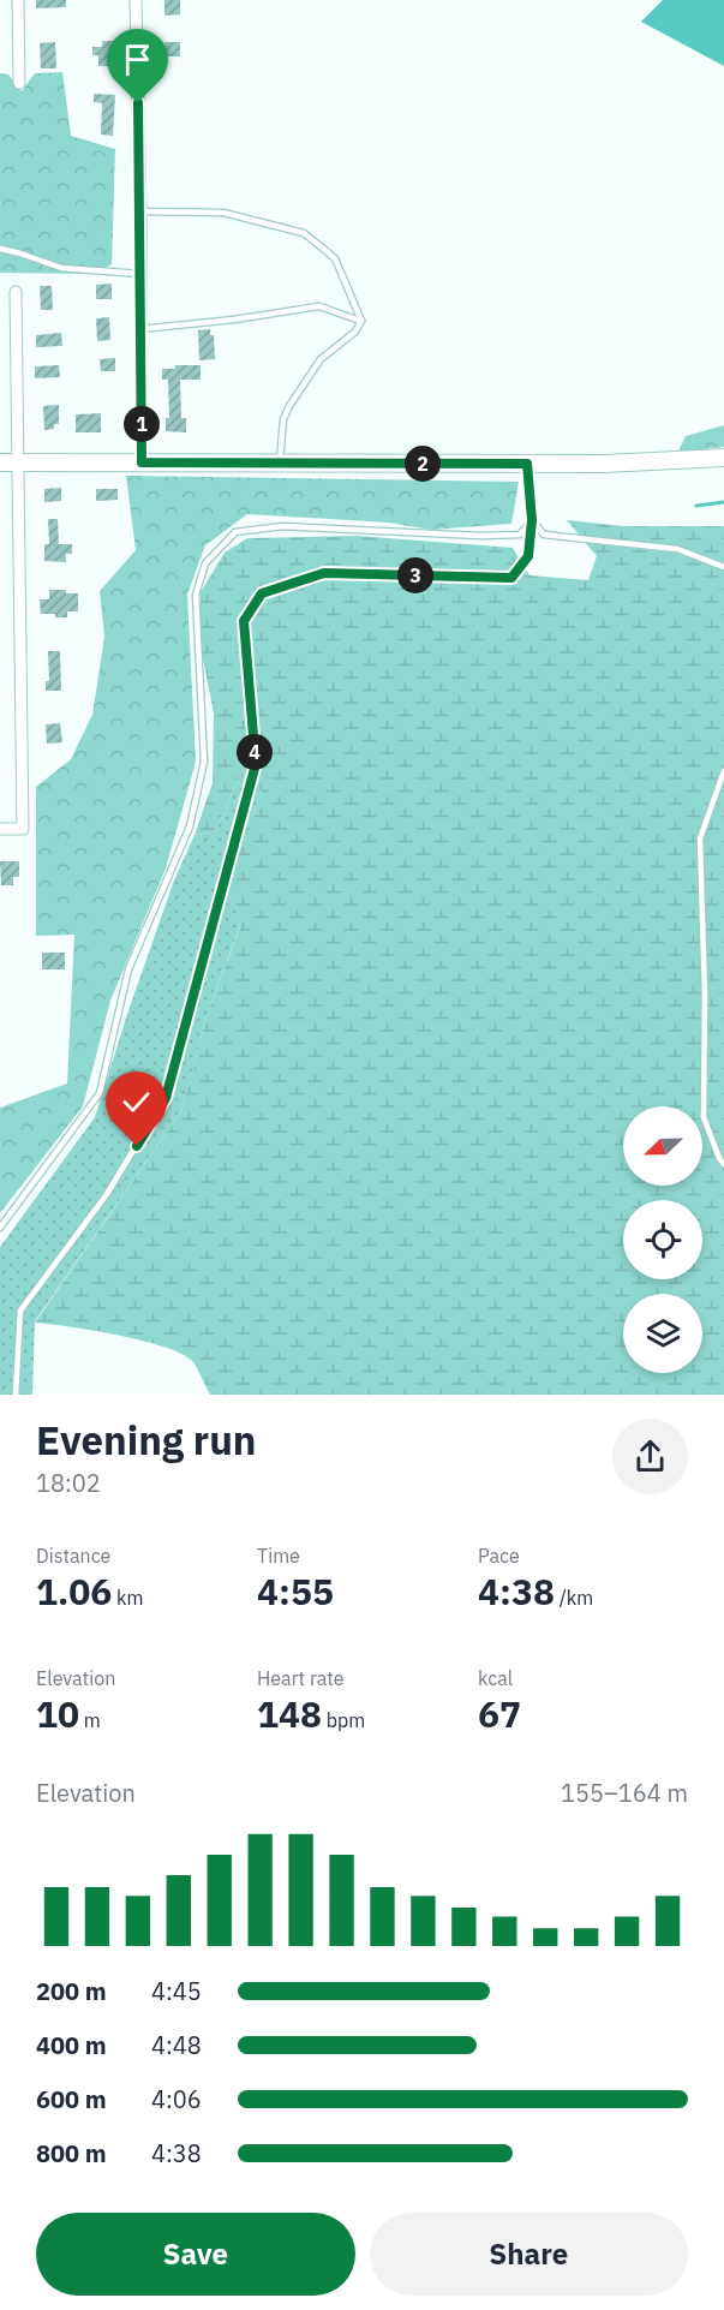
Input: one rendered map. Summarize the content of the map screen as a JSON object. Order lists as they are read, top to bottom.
{
  "north": "bottom left",
  "page": {
    "pins": [
      "1",
      "2",
      "3",
      "4"
    ],
    "heading": ["Evening run", "18:02"],
    "stats": [
      ["Distance", "1.06 km"],
      ["Time", "4:55"],
      ["Pace", "4:38 /km"],
      ["Elevation", "10 m"],
      ["Heart rate", "148 bpm"],
      ["kcal", "67"]
    ],
    "chart": ["Elevation", "155–164 m"],
    "list": [
      {
        "name": "200 m",
        "note": "4:45"
      },
      {
        "name": "400 m",
        "note": "4:48"
      },
      {
        "name": "600 m",
        "note": "4:06"
      },
      {
        "name": "800 m",
        "note": "4:38"
      }
    ],
    "buttons": ["Save", "Share"]
  }
}
